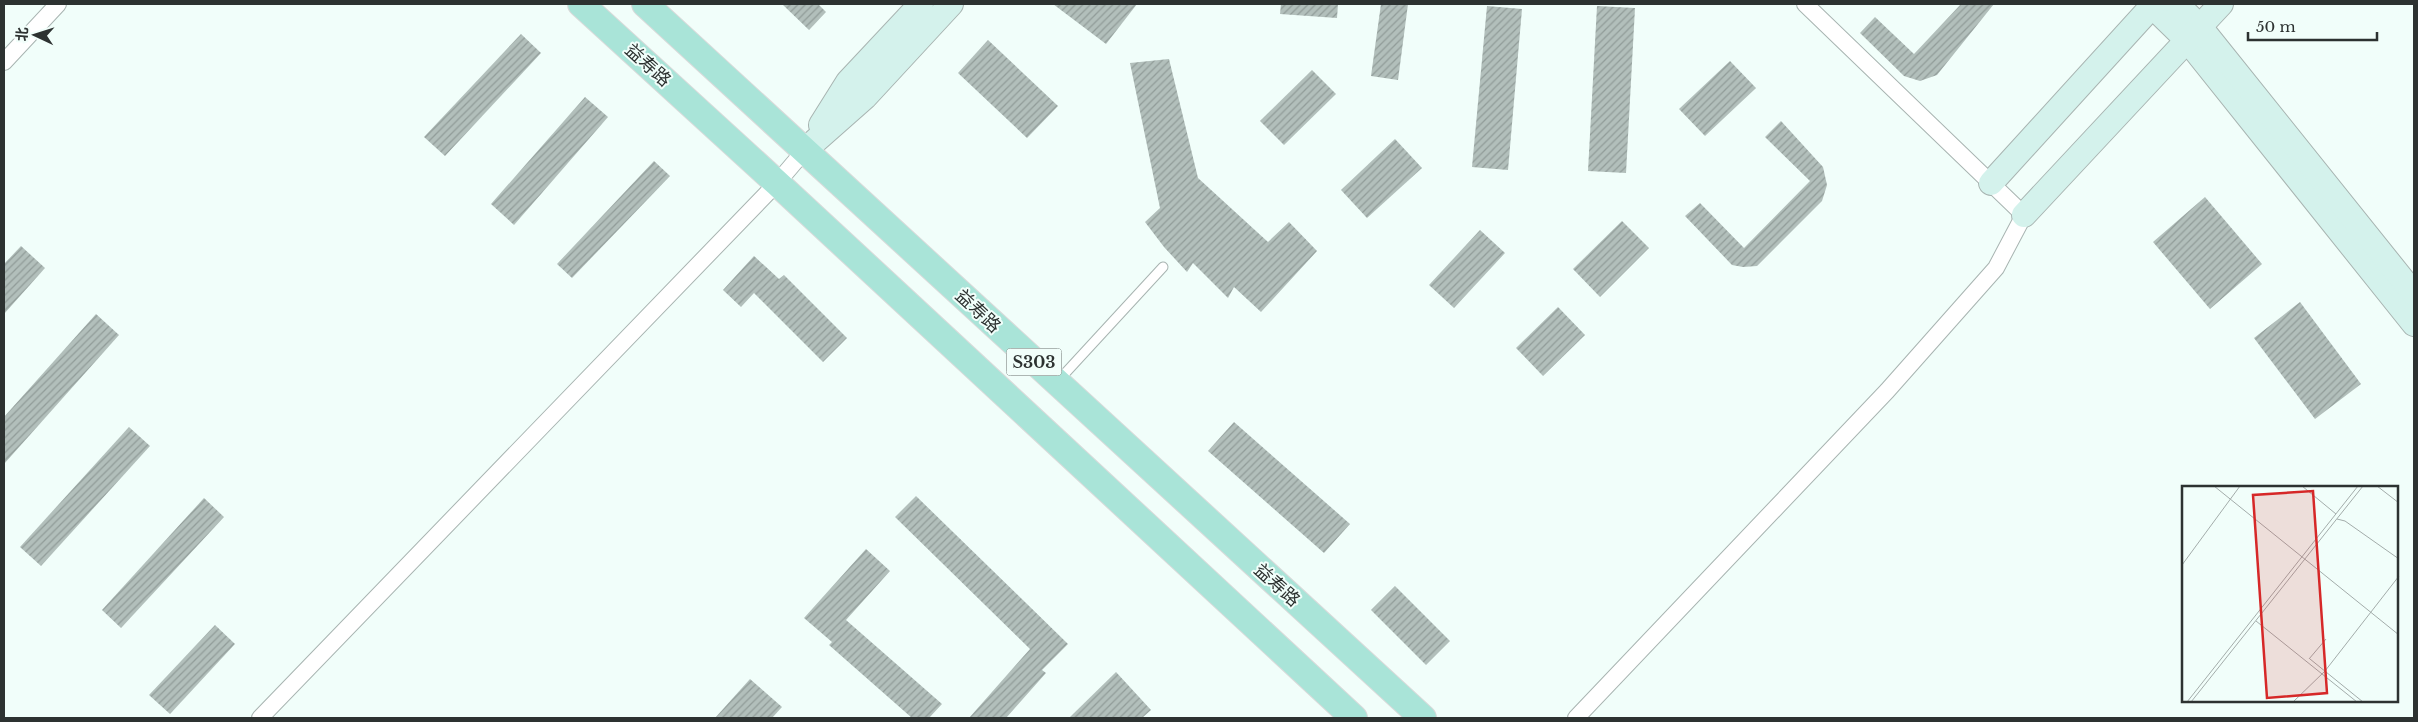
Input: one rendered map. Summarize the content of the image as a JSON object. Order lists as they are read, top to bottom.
{
  "streets": {
    "main road": ["益寿路", "S303"]
  },
  "scale_bar": "50 m",
  "north": "left"
}
